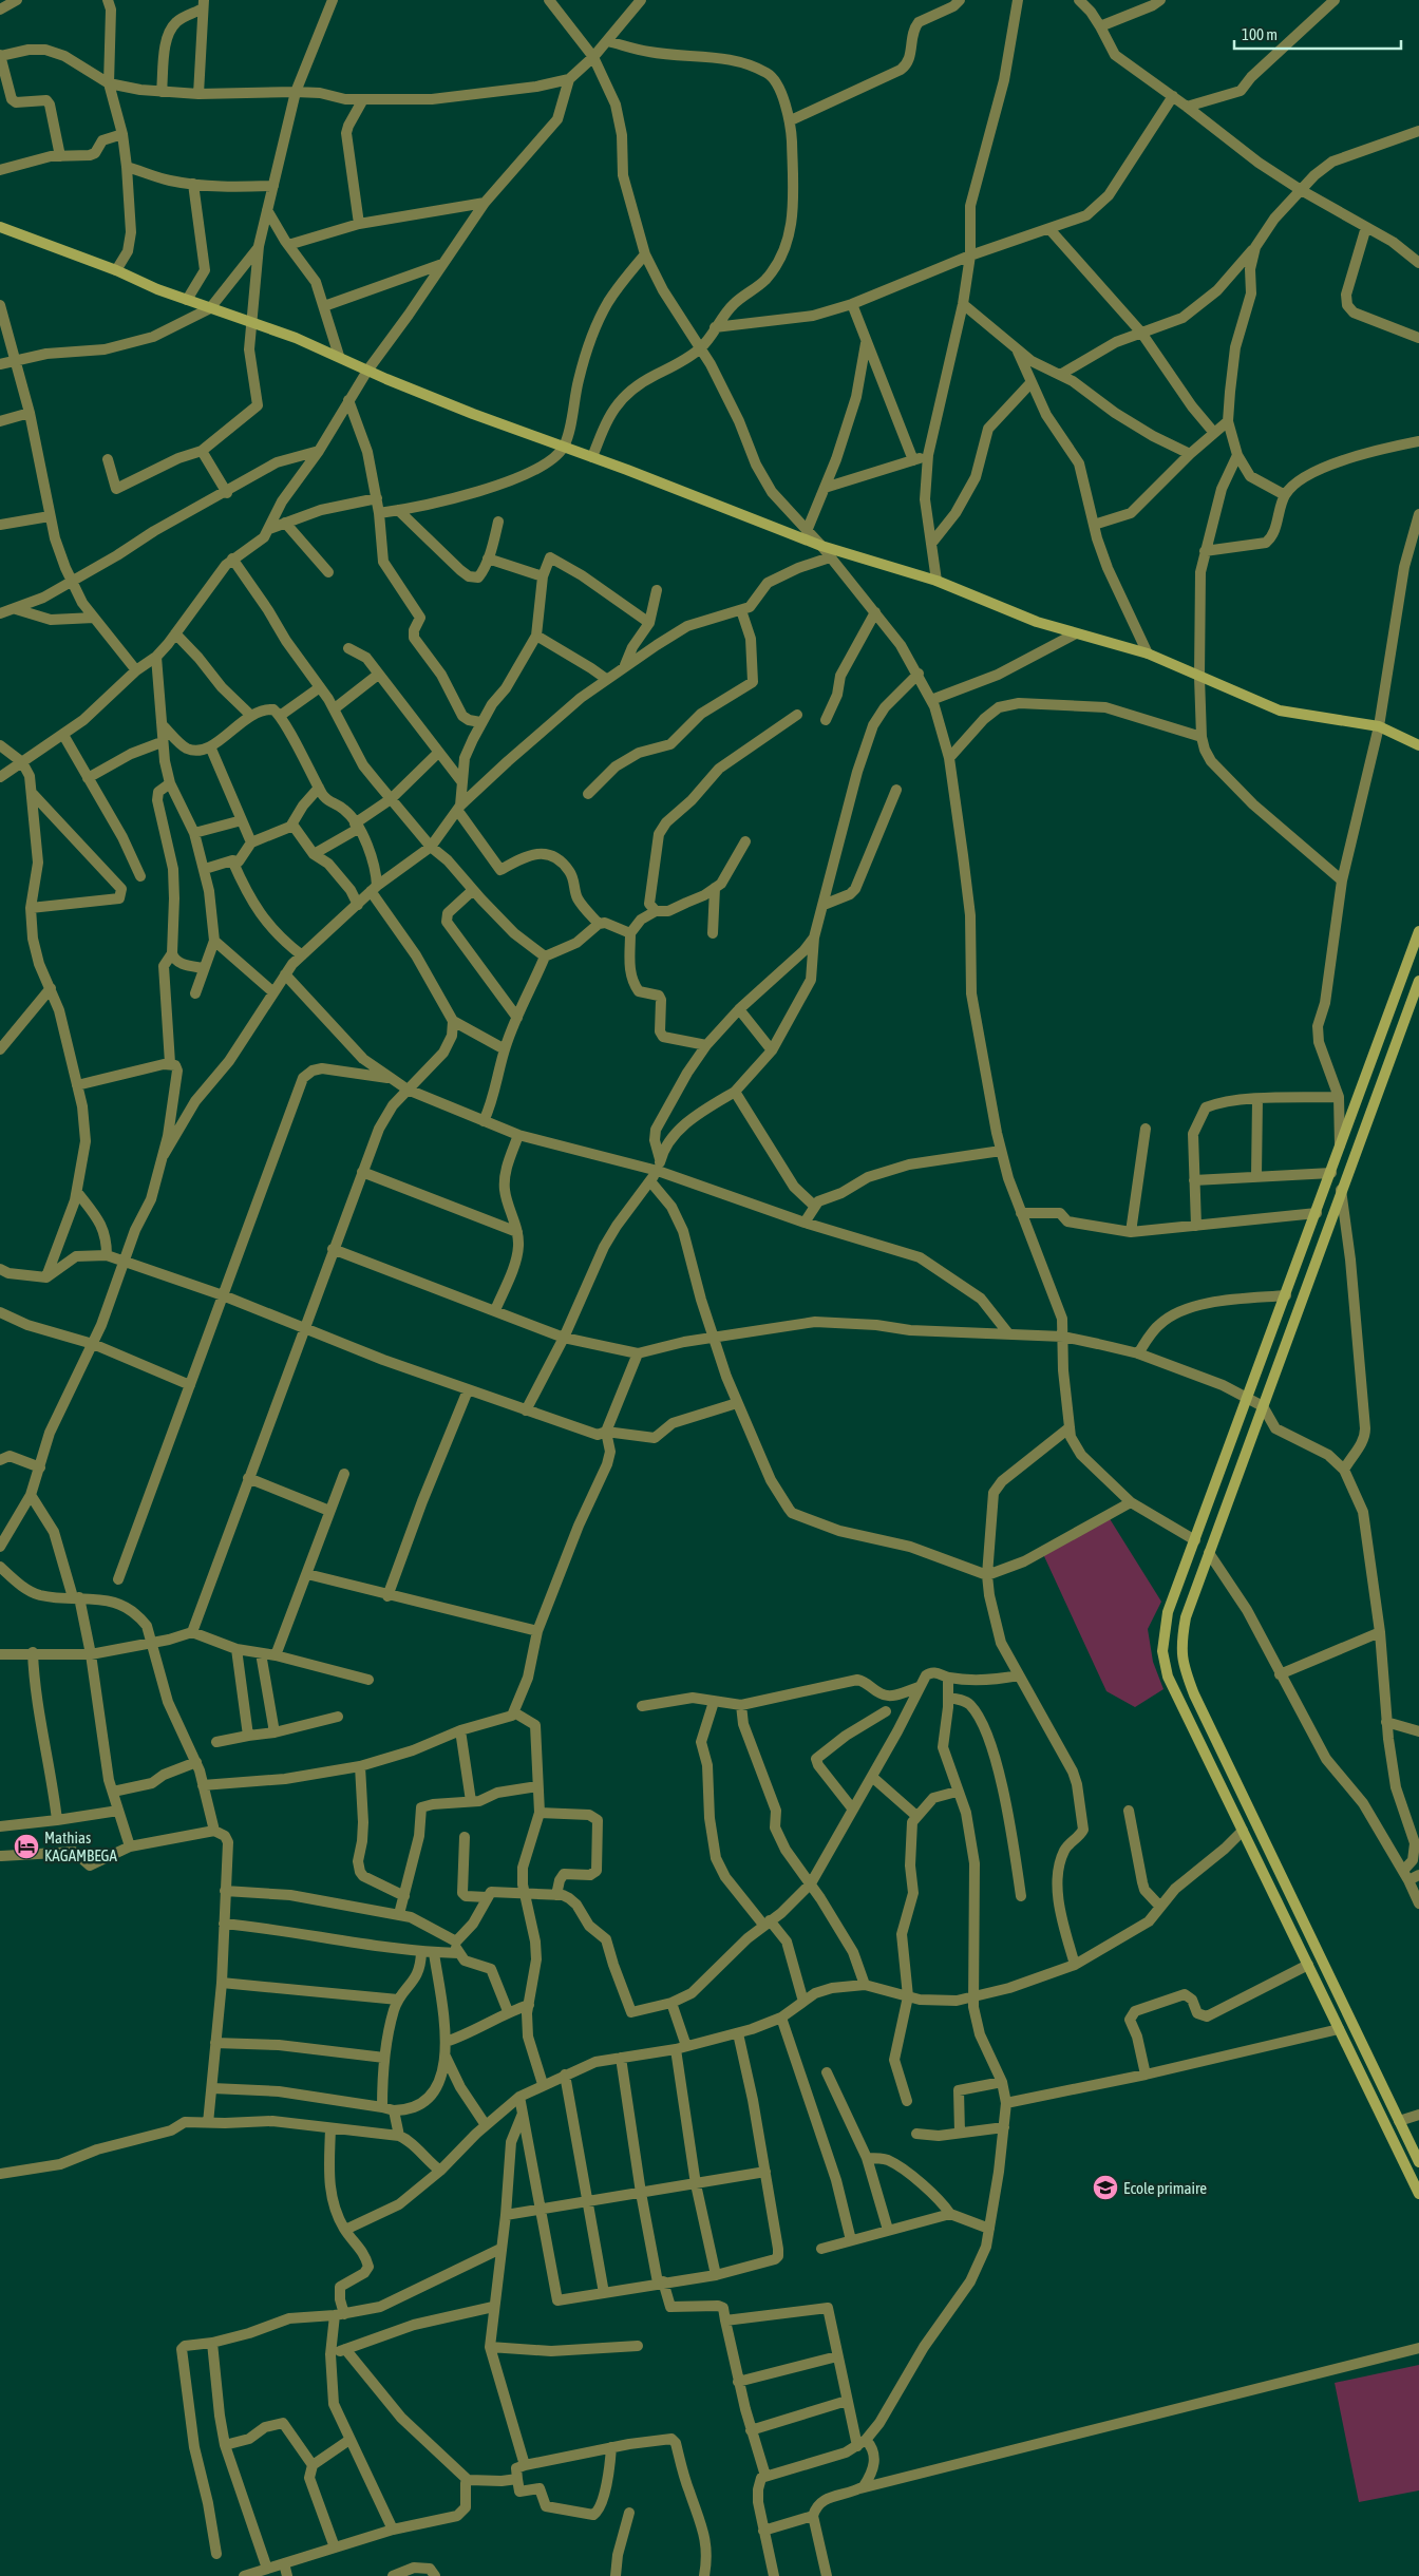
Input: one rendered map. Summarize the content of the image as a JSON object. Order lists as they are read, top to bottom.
{
  "places": {
    "hotel": ["Mathias KAGAMBEGA"],
    "school or university": ["Ecole primaire"]
  },
  "scale_bar": "100 m"
}
